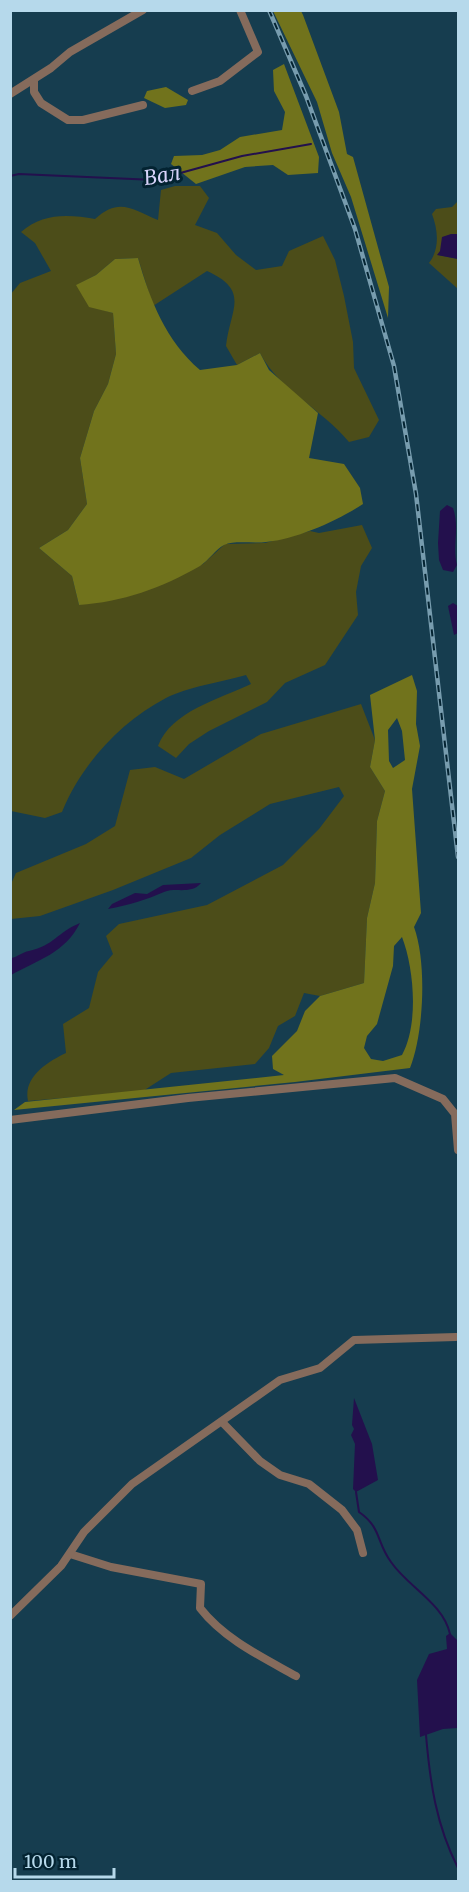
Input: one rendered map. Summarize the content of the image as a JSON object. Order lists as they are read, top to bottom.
{
  "water": ["Вал"],
  "scale_bar": "100 m"
}
